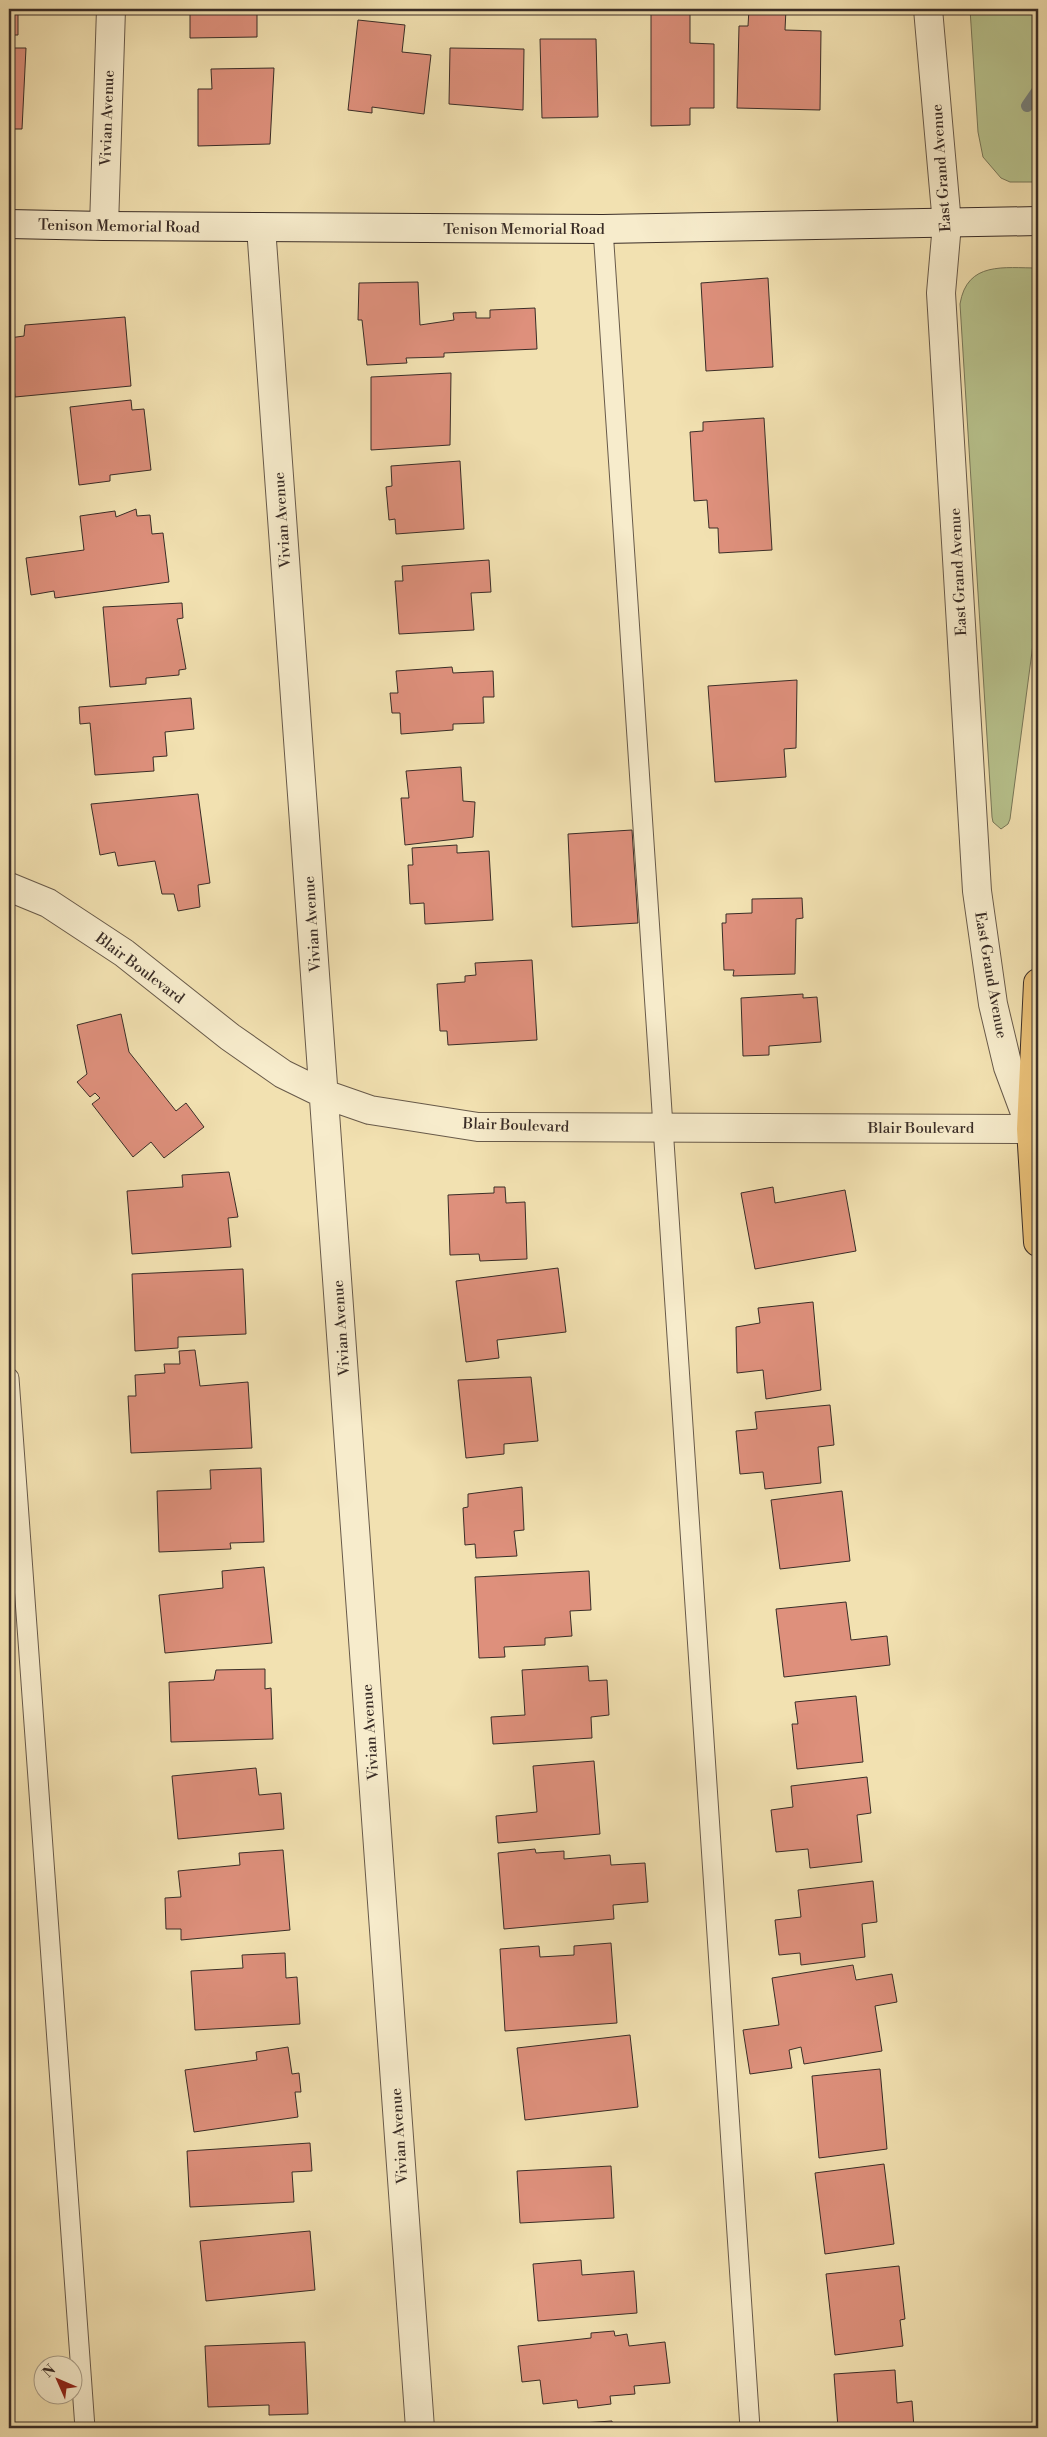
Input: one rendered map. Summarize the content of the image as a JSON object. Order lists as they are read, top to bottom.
{
  "streets": {
    "main road": ["East Grand Avenue"],
    "street": ["Vivian Avenue", "Tenison Memorial Road", "Blair Boulevard"]
  },
  "crossings": [
    ["Vivian Avenue", "Tenison Memorial Road"],
    ["Vivian Avenue", "Blair Boulevard"],
    ["East Grand Avenue", "Tenison Memorial Road"],
    ["East Grand Avenue", "Blair Boulevard"]
  ],
  "north": "top left"
}
